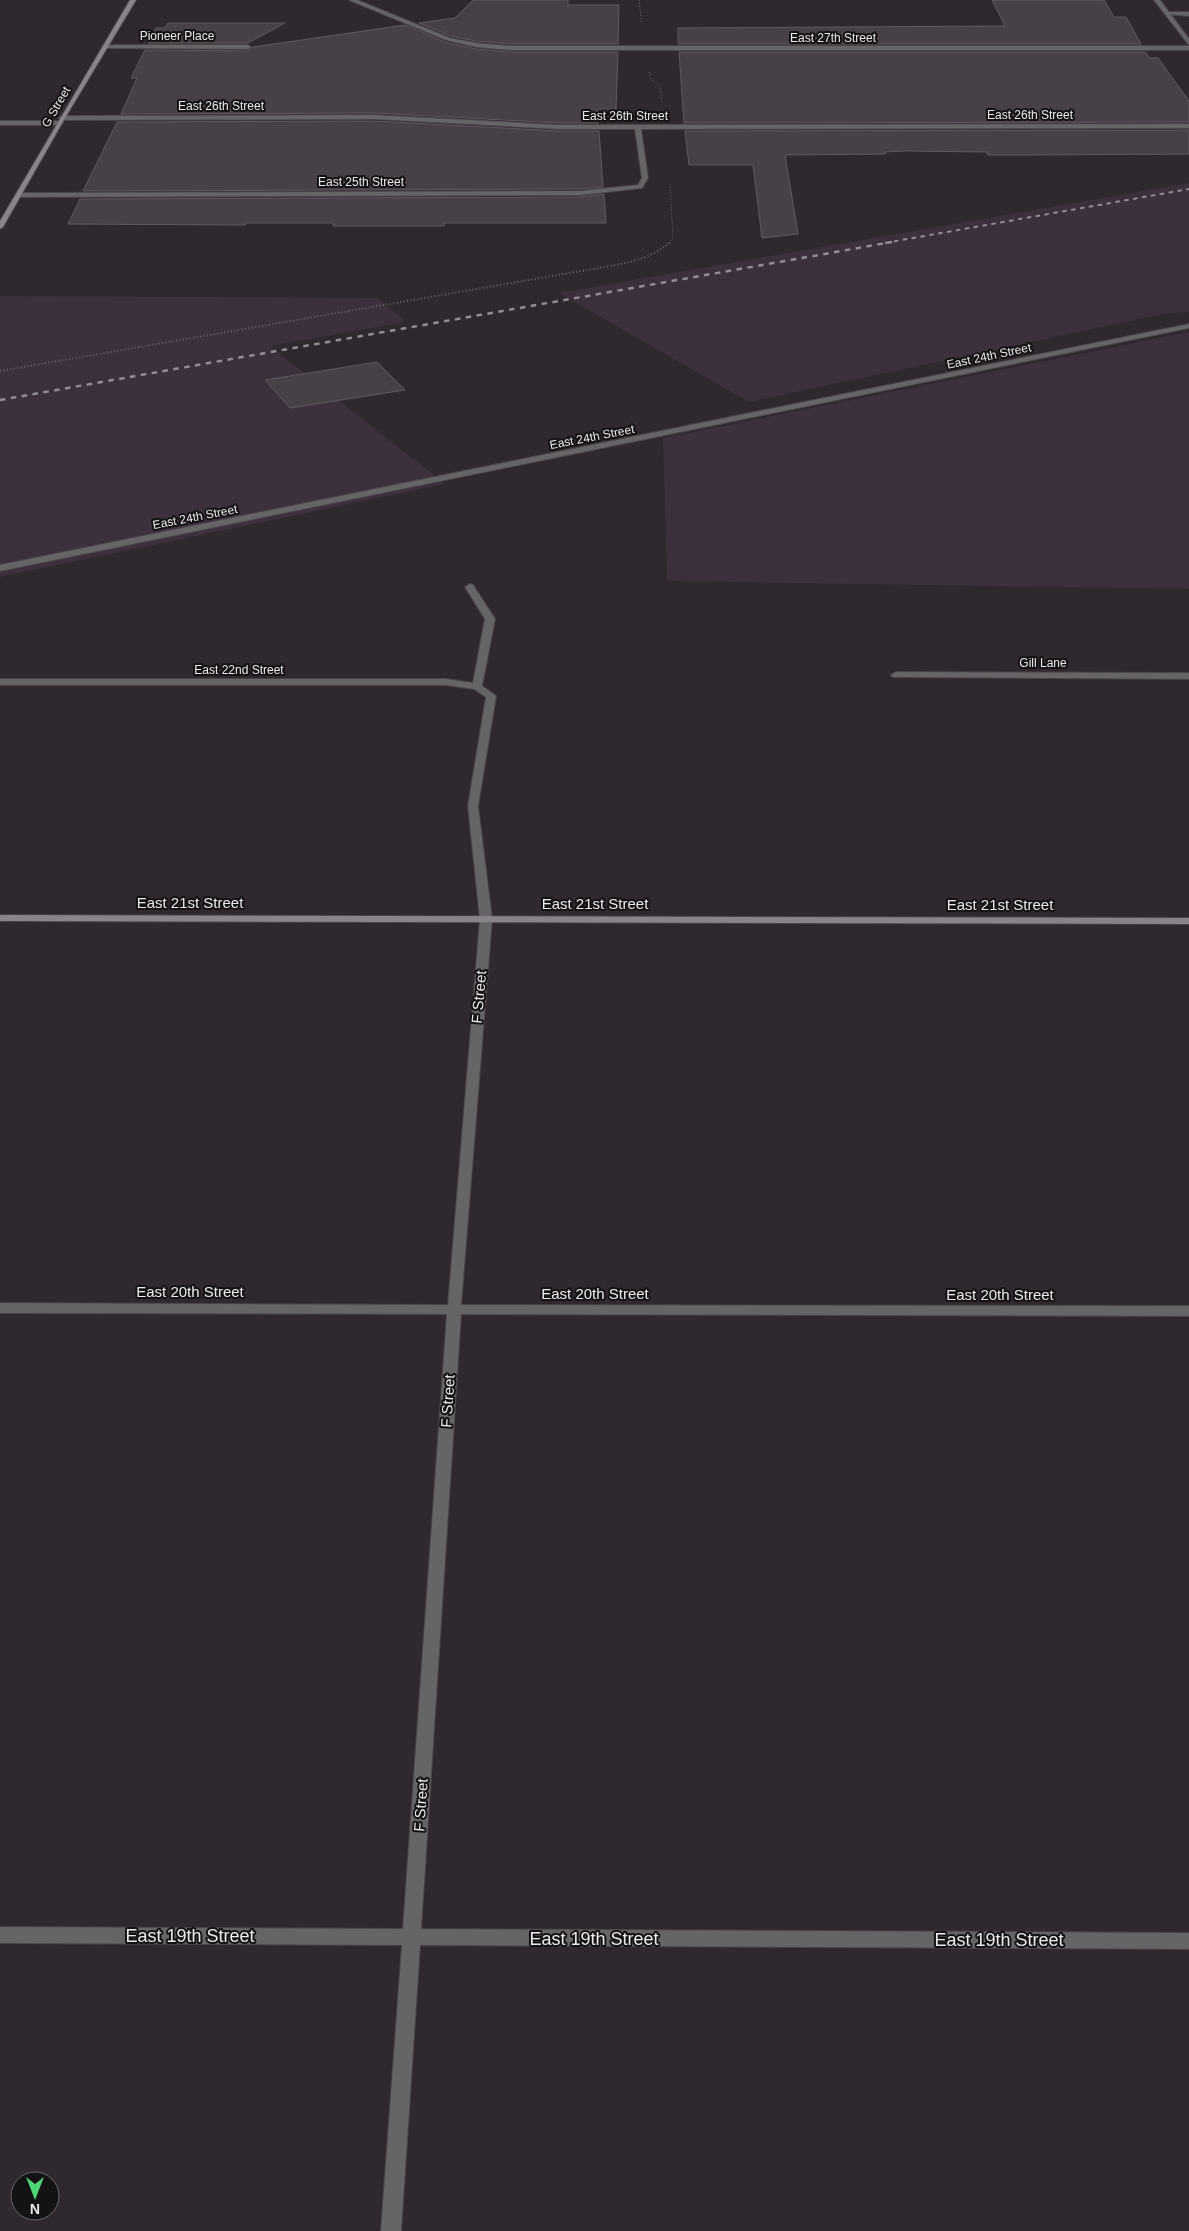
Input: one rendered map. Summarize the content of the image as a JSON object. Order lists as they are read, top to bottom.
{
  "streets": {
    "main road": ["G Street", "East 21st Street"],
    "street": [
      "Pioneer Place",
      "East 27th Street",
      "East 26th Street",
      "East 25th Street",
      "East 24th Street",
      "Gill Lane",
      "East 22nd Street",
      "F Street",
      "East 20th Street",
      "East 19th Street"
    ]
  },
  "crossings": [
    ["Pioneer Place", "G Street"],
    ["East 26th Street", "G Street"],
    ["East 26th Street", "East 25th Street"],
    ["G Street", "East 25th Street"],
    ["East 22nd Street", "F Street"],
    ["East 21st Street", "F Street"],
    ["F Street", "East 20th Street"],
    ["F Street", "East 19th Street"]
  ],
  "north": "bottom"
}
